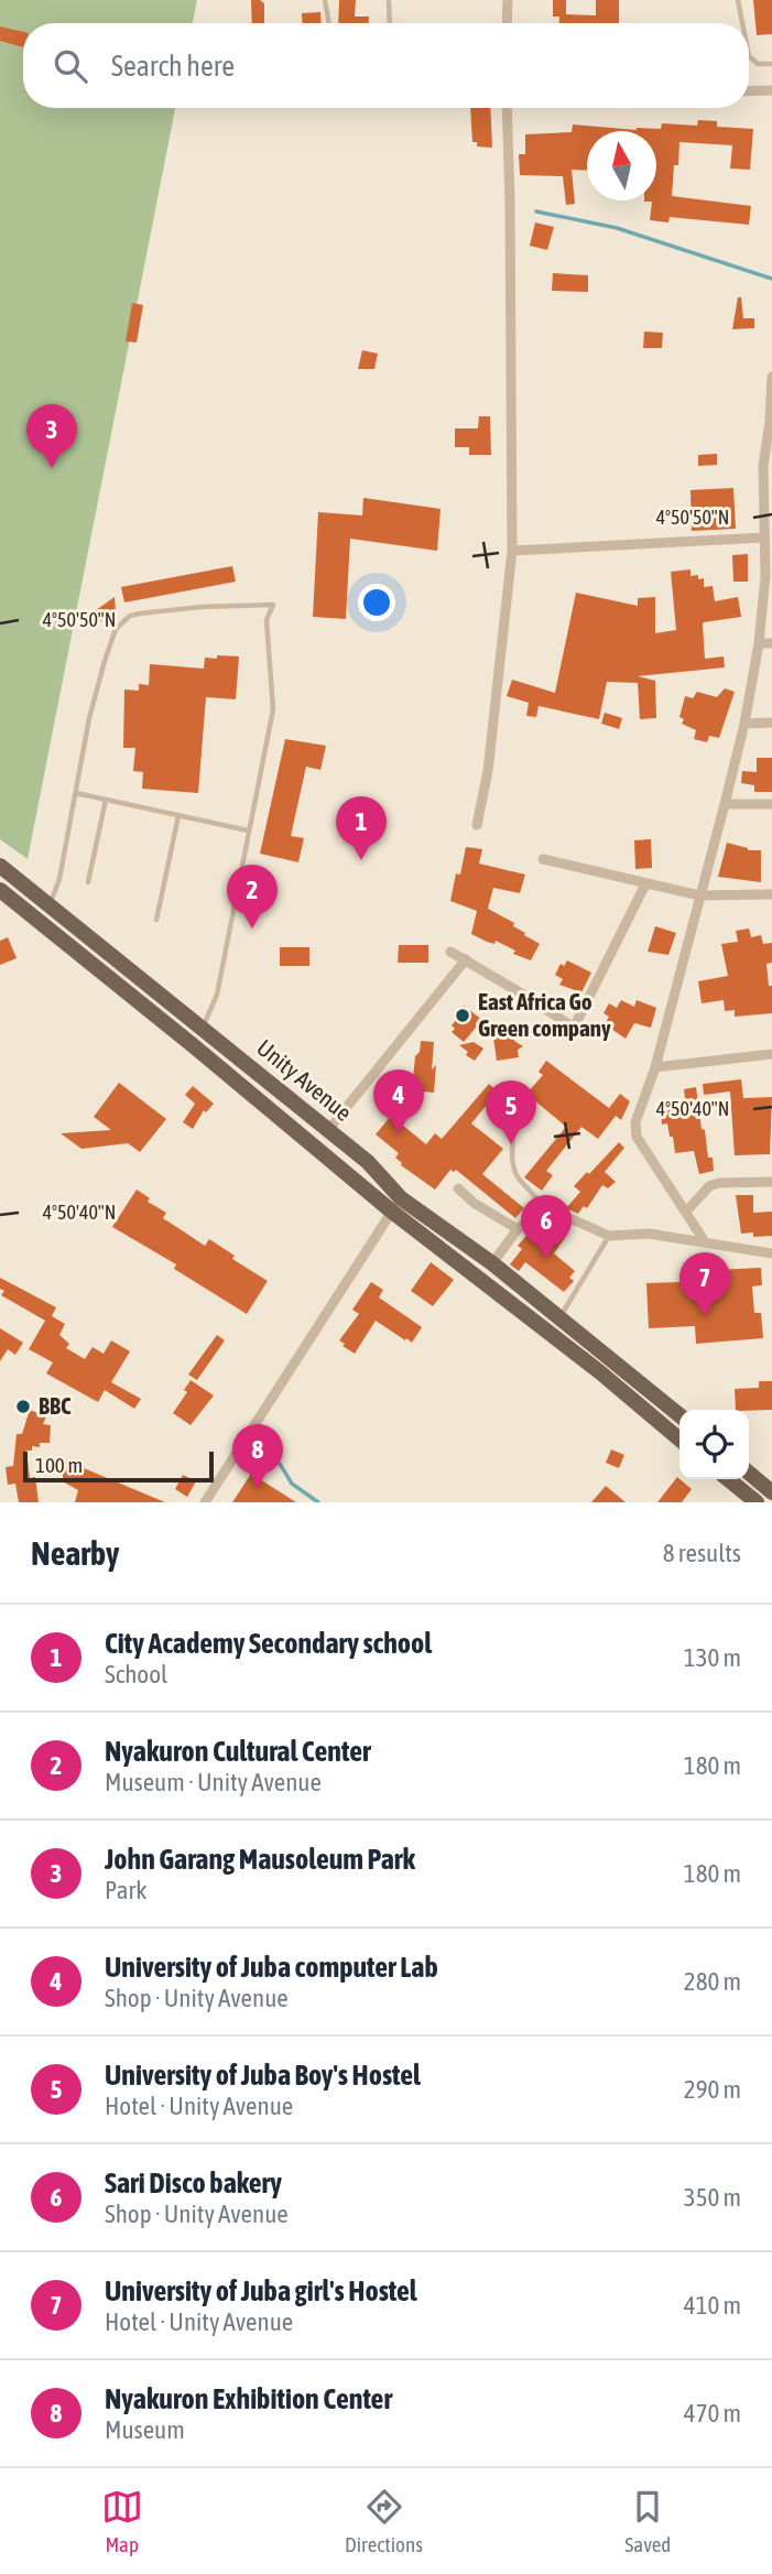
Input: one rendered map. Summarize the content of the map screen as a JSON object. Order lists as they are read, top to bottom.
{
  "streets": {
    "main road": ["Unity Avenue"]
  },
  "places": ["East Africa Go Green company", "BBC"],
  "scale_bar": "100 m",
  "north": "top",
  "page": {
    "search": "Search here",
    "pins": [
      "3",
      "1",
      "2",
      "4",
      "5",
      "6",
      "7",
      "8"
    ],
    "scale": "100 m",
    "heading": ["Nearby", "8 results"],
    "list": [
      {
        "mark": "1",
        "name": "City Academy Secondary school",
        "note": "School",
        "value": "130 m"
      },
      {
        "mark": "2",
        "name": "Nyakuron Cultural Center",
        "note": "Museum · Unity Avenue",
        "value": "180 m"
      },
      {
        "mark": "3",
        "name": "John Garang Mausoleum Park",
        "note": "Park",
        "value": "180 m"
      },
      {
        "mark": "4",
        "name": "University of Juba computer Lab",
        "note": "Shop · Unity Avenue",
        "value": "280 m"
      },
      {
        "mark": "5",
        "name": "University of Juba Boy's Hostel",
        "note": "Hotel · Unity Avenue",
        "value": "290 m"
      },
      {
        "mark": "6",
        "name": "Sari Disco bakery",
        "note": "Shop · Unity Avenue",
        "value": "350 m"
      },
      {
        "mark": "7",
        "name": "University of Juba girl's Hostel",
        "note": "Hotel · Unity Avenue",
        "value": "410 m"
      },
      {
        "mark": "8",
        "name": "Nyakuron Exhibition Center",
        "note": "Museum",
        "value": "470 m"
      }
    ],
    "nav": ["Map", "Directions", "Saved"]
  },
  "coordinates": ["4°50'50\"N", "4°50'40\"N"]
}
